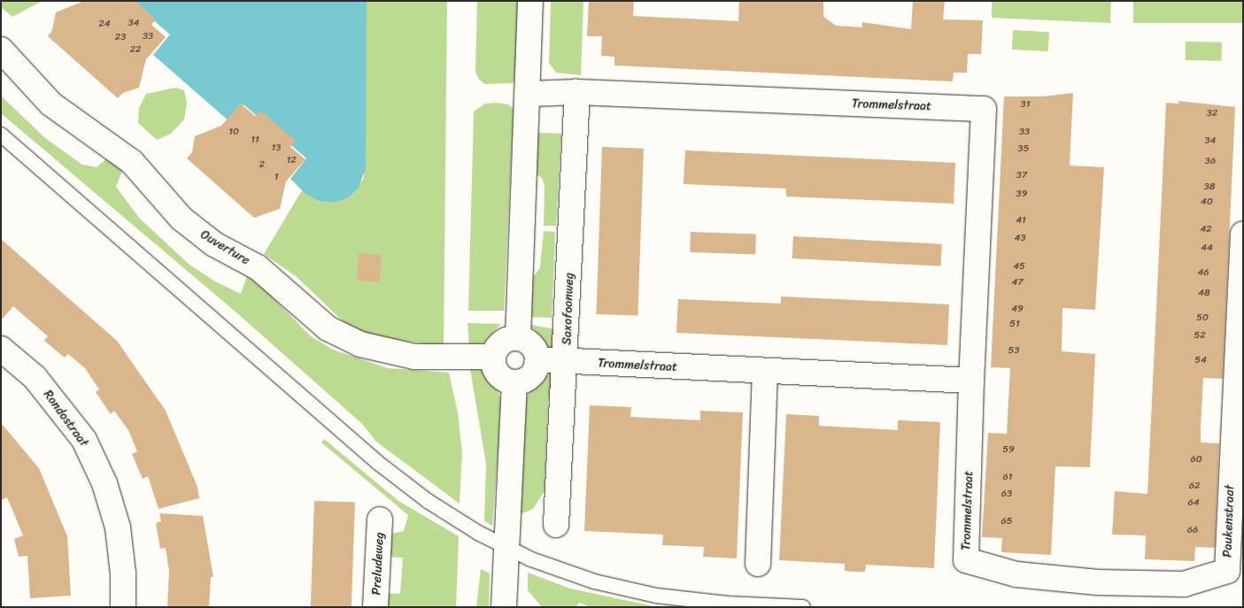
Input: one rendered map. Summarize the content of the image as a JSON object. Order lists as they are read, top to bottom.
{
  "streets": {
    "street": [
      "Trommelstraat",
      "Ouverture",
      "Saxofoonweg",
      "Rondostraat",
      "Paukenstraat",
      "Preludeweg"
    ]
  },
  "crossings": [
    ["Trommelstraat", "Ouverture"],
    ["Trommelstraat", "Saxofoonweg"],
    ["Trommelstraat", "Paukenstraat"]
  ],
  "house_numbers": [
    "34",
    "24",
    "33",
    "23",
    "22",
    "31",
    "32",
    "10",
    "33",
    "11",
    "34",
    "13",
    "35",
    "12",
    "36",
    "2",
    "37",
    "1",
    "38",
    "39",
    "40",
    "41",
    "42",
    "43",
    "44",
    "45",
    "46",
    "47",
    "48",
    "49",
    "50",
    "51",
    "52",
    "53",
    "54",
    "59",
    "60",
    "61",
    "62",
    "63",
    "64",
    "65",
    "66"
  ]
}
